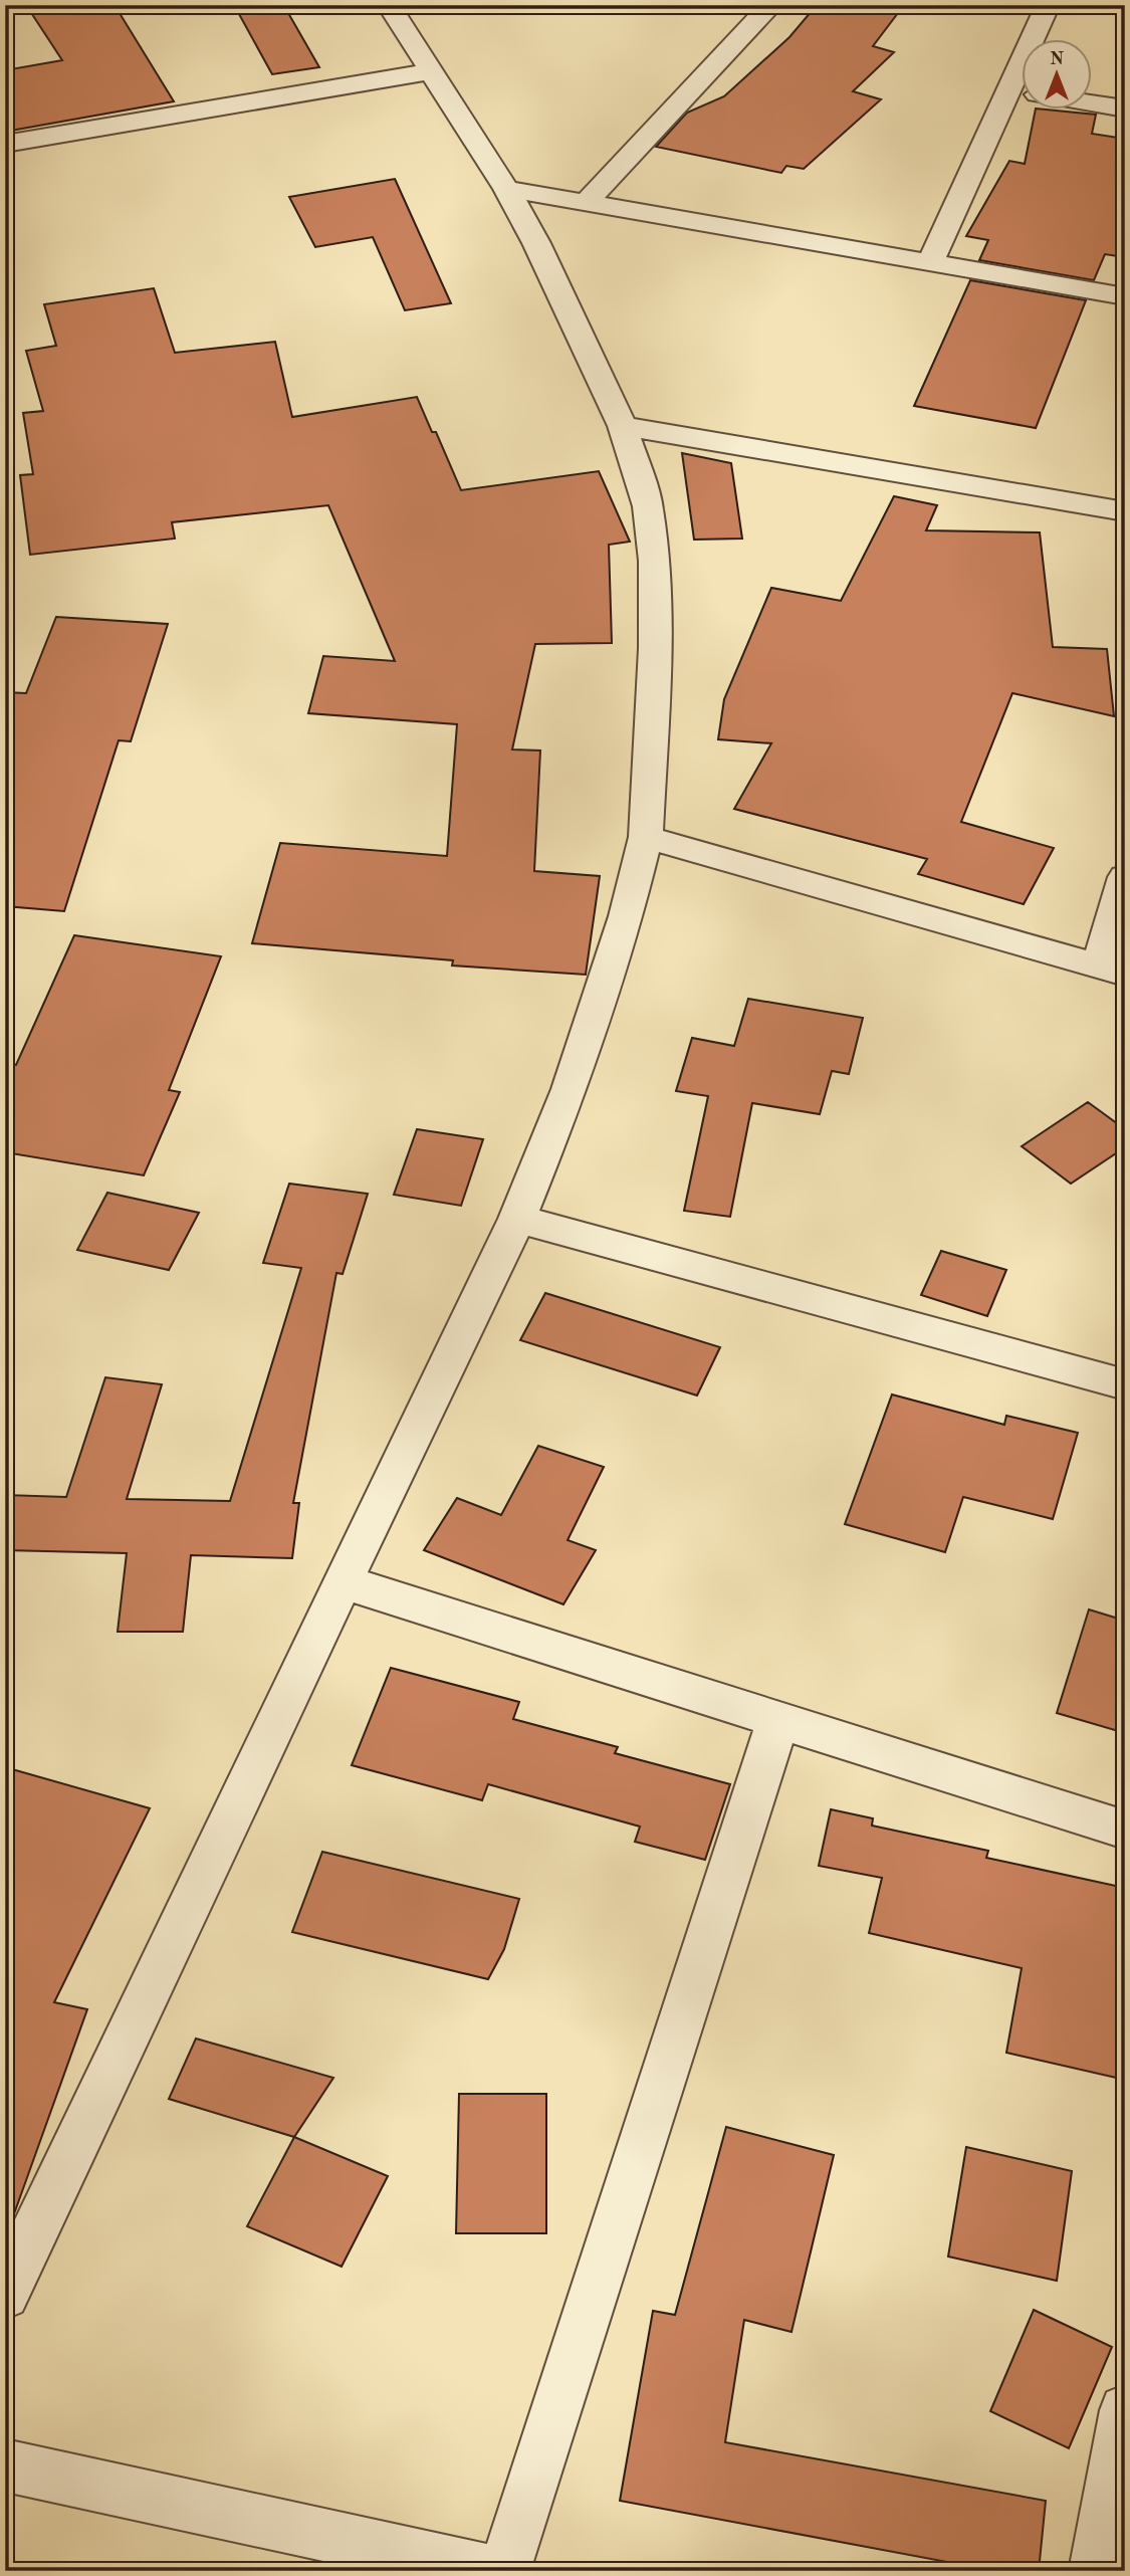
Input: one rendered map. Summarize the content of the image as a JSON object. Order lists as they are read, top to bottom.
{
  "north": "top"
}
